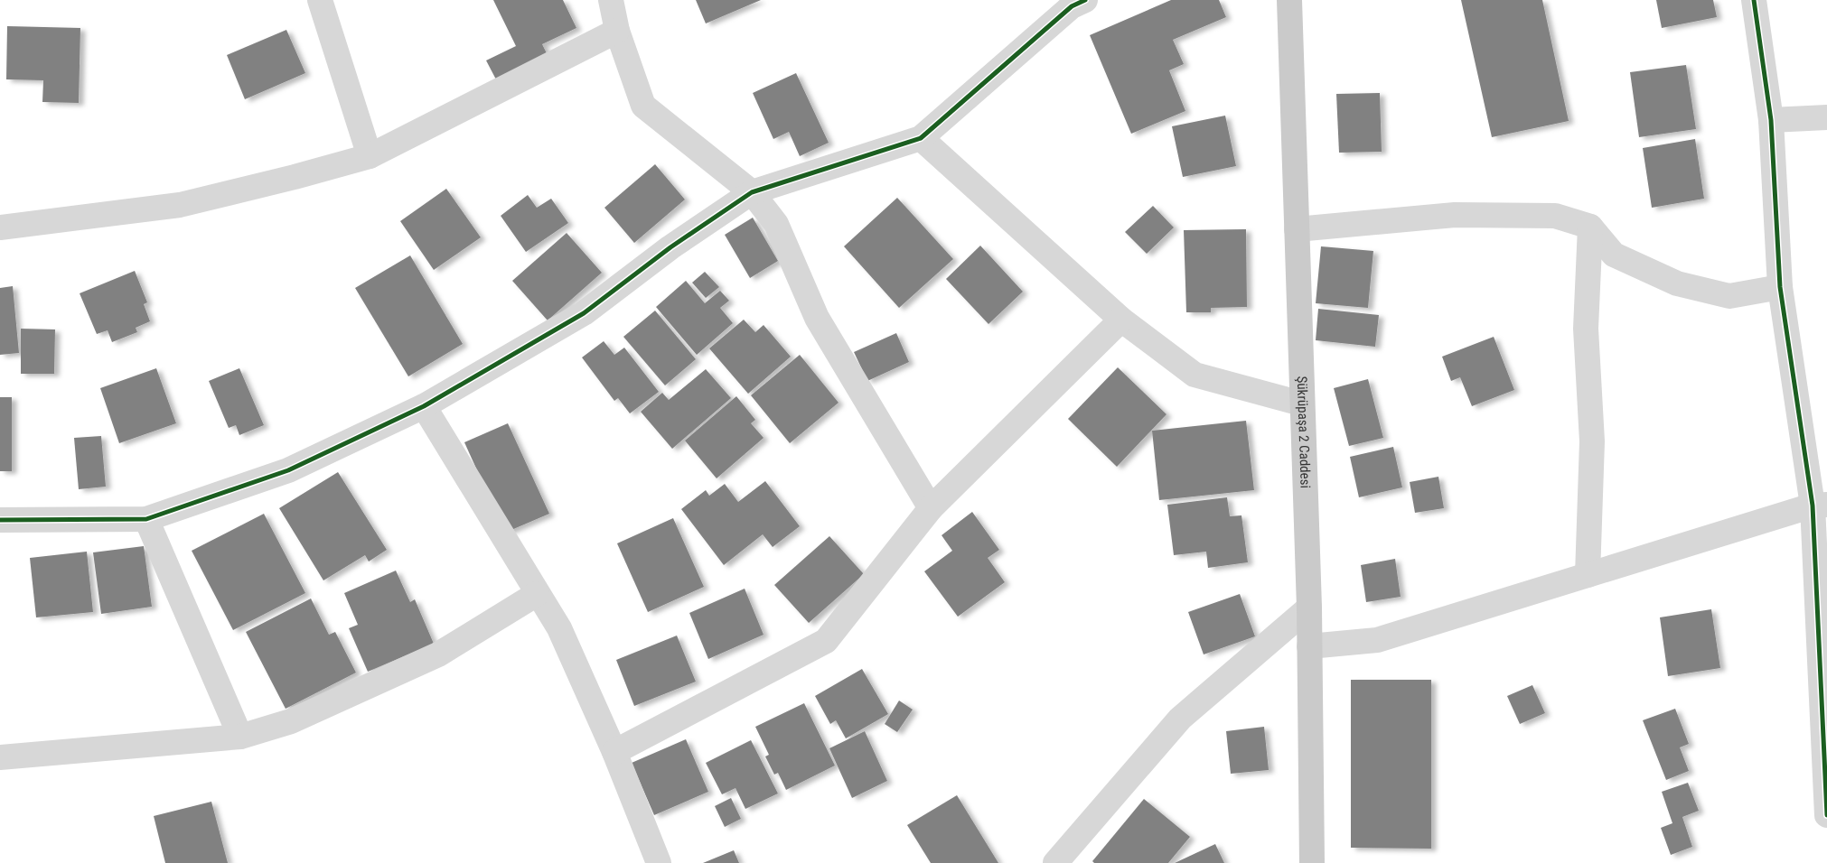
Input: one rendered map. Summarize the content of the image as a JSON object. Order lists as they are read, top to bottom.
{
  "streets": {
    "main road": ["Şükrüpaşa 2 Caddesi"]
  }
}
